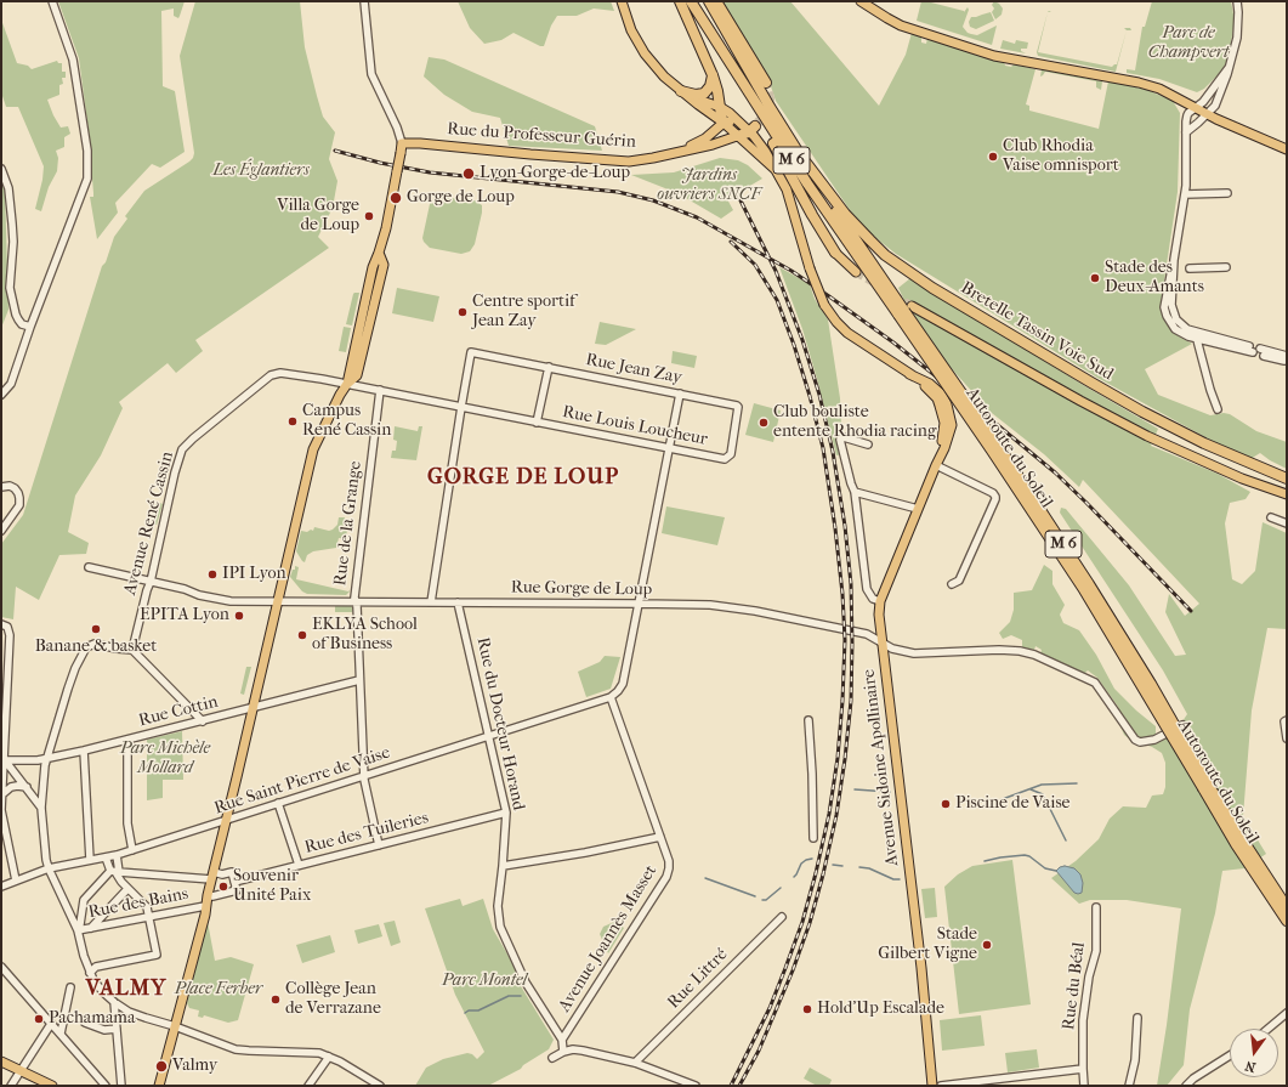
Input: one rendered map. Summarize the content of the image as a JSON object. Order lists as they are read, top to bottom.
{
  "streets": {
    "highway": ["M 6", "Bretelle Tassin Voie Sud", "Autoroute du Soleil"],
    "main road": ["Rue du Professeur Guérin", "Avenue Sidoine Apollinaire"],
    "street": [
      "Rue Jean Zay",
      "Rue Louis Loucheur",
      "Avenue René Cassin",
      "Rue de la Grange",
      "Rue Gorge de Loup",
      "Rue Cottin",
      "Rue du Docteur Horand",
      "Rue Saint Pierre de Vaise",
      "Rue des Tuileries",
      "Rue des Bains",
      "Avenue Joannès Masset",
      "Rue Littré",
      "Rue du Béal"
    ]
  },
  "crossings": [
    ["Rue du Professeur Guérin", "Avenue Sidoine Apollinaire"],
    ["Bretelle Tassin Voie Sud", "Autoroute du Soleil"],
    ["Rue Jean Zay", "Rue Louis Loucheur"],
    ["Rue Louis Loucheur", "Avenue René Cassin"],
    ["Rue Louis Loucheur", "Rue de la Grange"],
    ["Avenue René Cassin", "Rue Gorge de Loup"],
    ["Rue de la Grange", "Rue Gorge de Loup"],
    ["Rue de la Grange", "Rue Cottin"],
    ["Rue de la Grange", "Rue Saint Pierre de Vaise"],
    ["Rue de la Grange", "Rue des Tuileries"],
    ["Rue Gorge de Loup", "Rue du Docteur Horand"],
    ["Rue Gorge de Loup", "Avenue Sidoine Apollinaire"],
    ["Rue du Docteur Horand", "Rue Saint Pierre de Vaise"],
    ["Rue du Docteur Horand", "Rue des Tuileries"],
    ["Rue du Docteur Horand", "Avenue Joannès Masset"],
    ["Rue Saint Pierre de Vaise", "Avenue Joannès Masset"]
  ],
  "districts": ["GORGE DE LOUP", "VALMY"],
  "parks": [
    "Parc de Champvert",
    "Les Églantiers",
    "Jardins ouvriers SNCF",
    "Parc Michèle Mollard",
    "Parc Montel",
    "Place Ferber"
  ],
  "places": [
    "Club Rhodia Vaise omnisport",
    "Lyon-Gorge-de-Loup",
    "Gorge de Loup",
    "Villa Gorge de Loup",
    "Stade des Deux-Amants",
    "Centre sportif Jean Zay",
    "Campus René Cassin",
    "Club bouliste entente Rhodia racing",
    "IPI Lyon",
    "EPITA Lyon",
    "Banane & basket",
    "EKLYA School of Business",
    "Piscine de Vaise",
    "Souvenir Unité Paix",
    "Stade Gilbert Vigne",
    "Collège Jean de Verrazane",
    "Hold'Up Escalade",
    "Pachamama",
    "Valmy"
  ],
  "north": "bottom"
}
